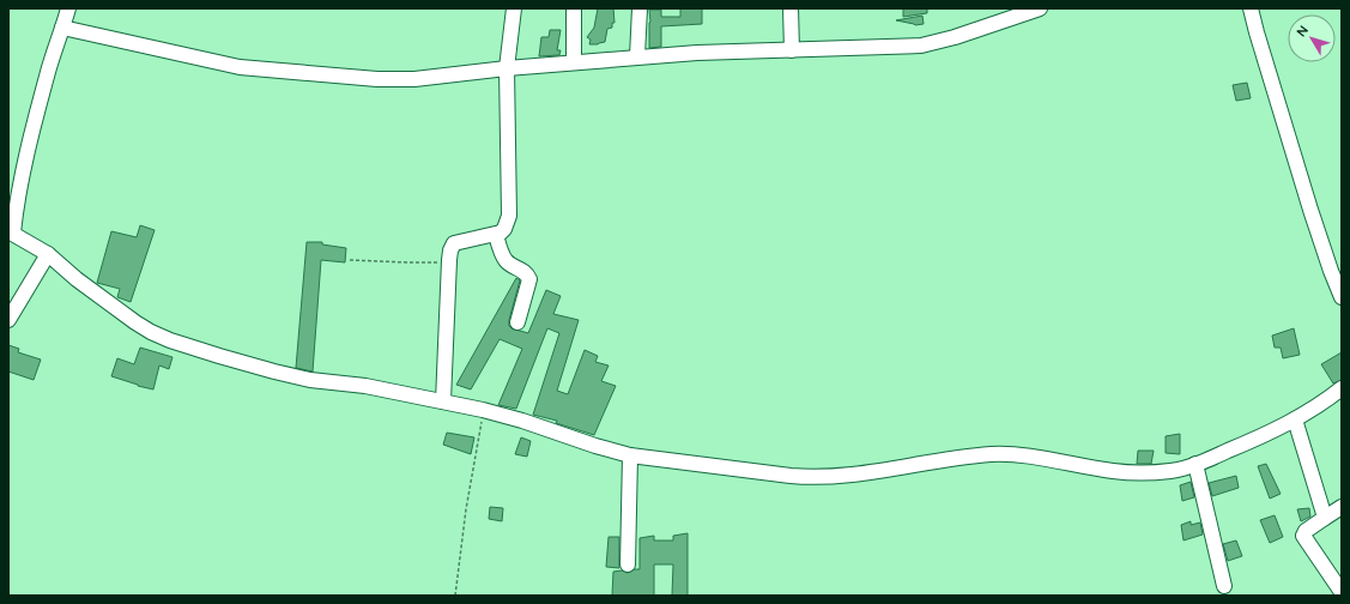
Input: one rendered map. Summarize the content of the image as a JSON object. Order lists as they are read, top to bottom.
{
  "north": "top left"
}
